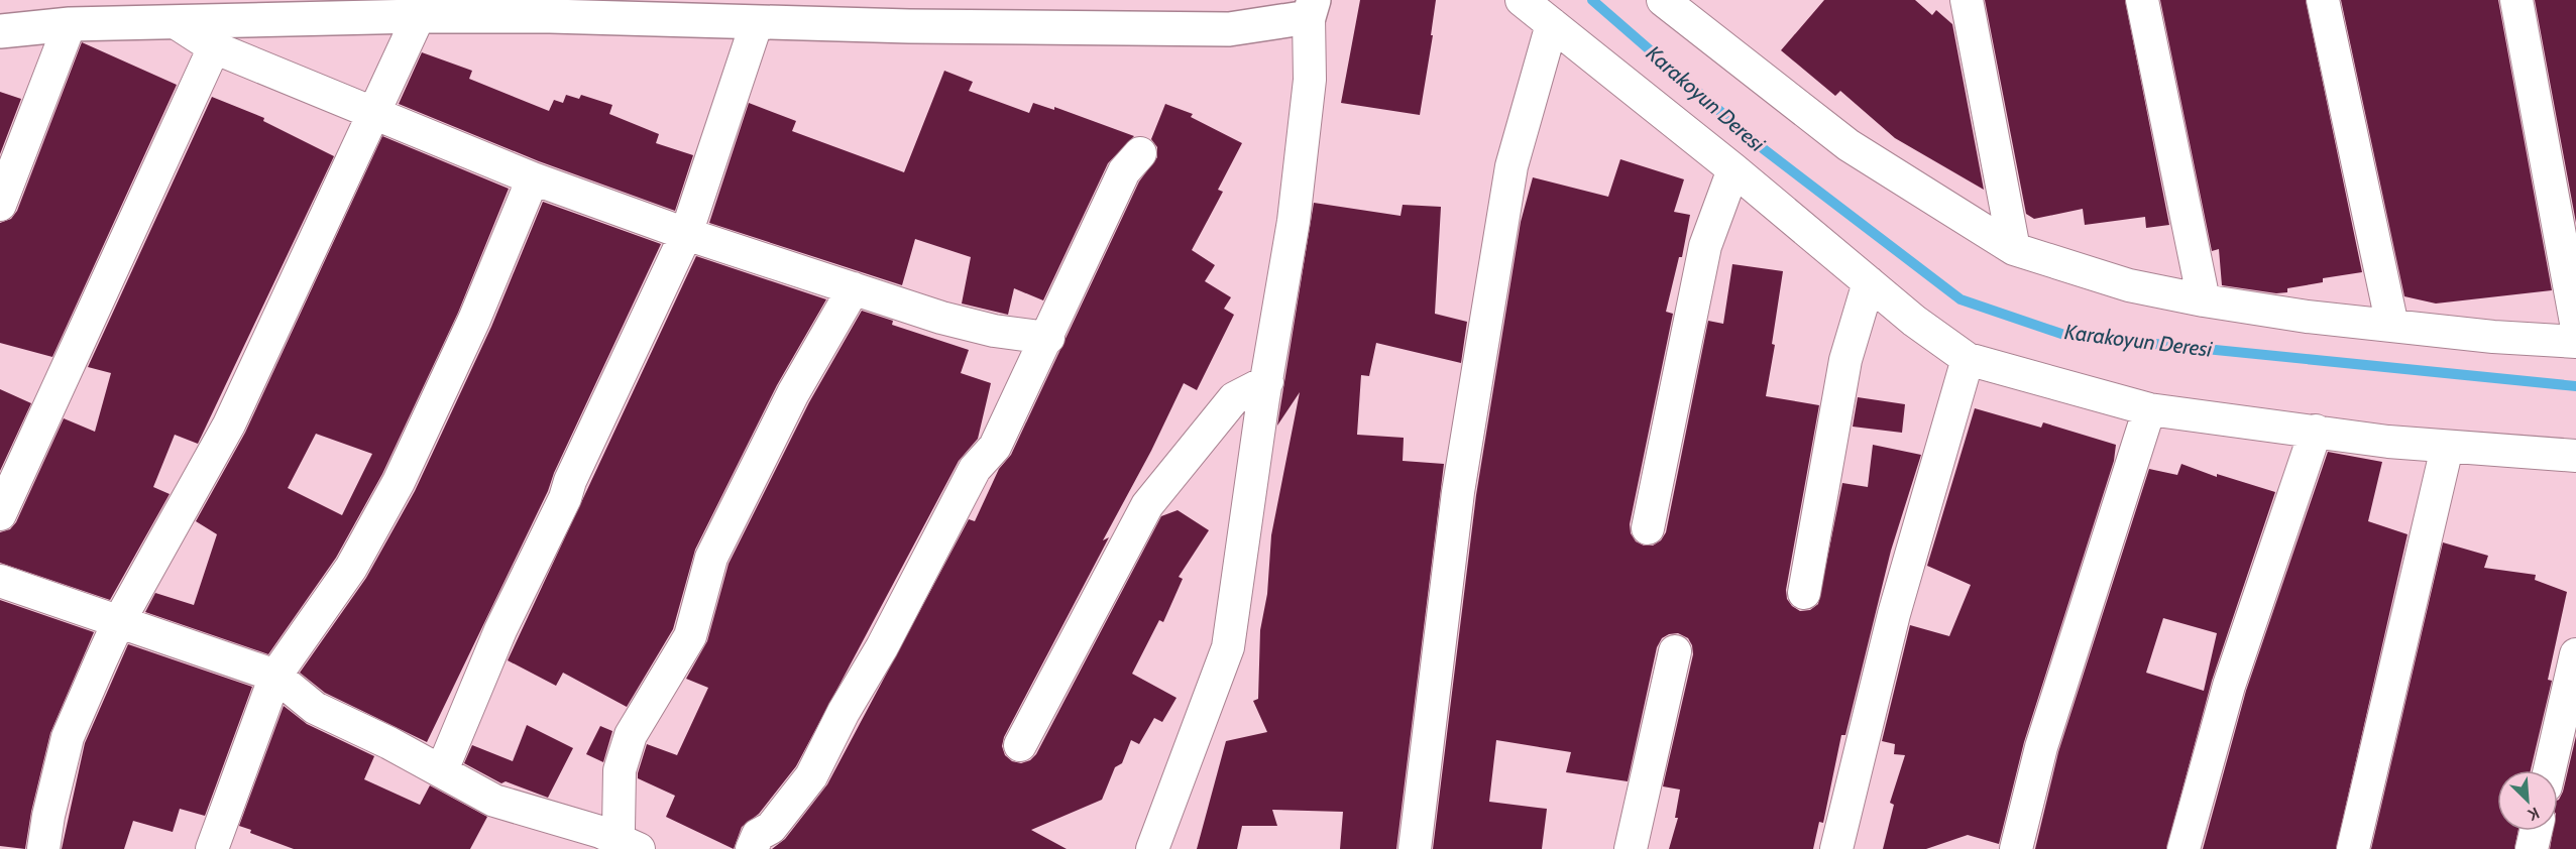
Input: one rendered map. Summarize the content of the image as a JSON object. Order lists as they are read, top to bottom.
{
  "water": ["Karakoyun Deresi"],
  "north": "bottom right"
}
